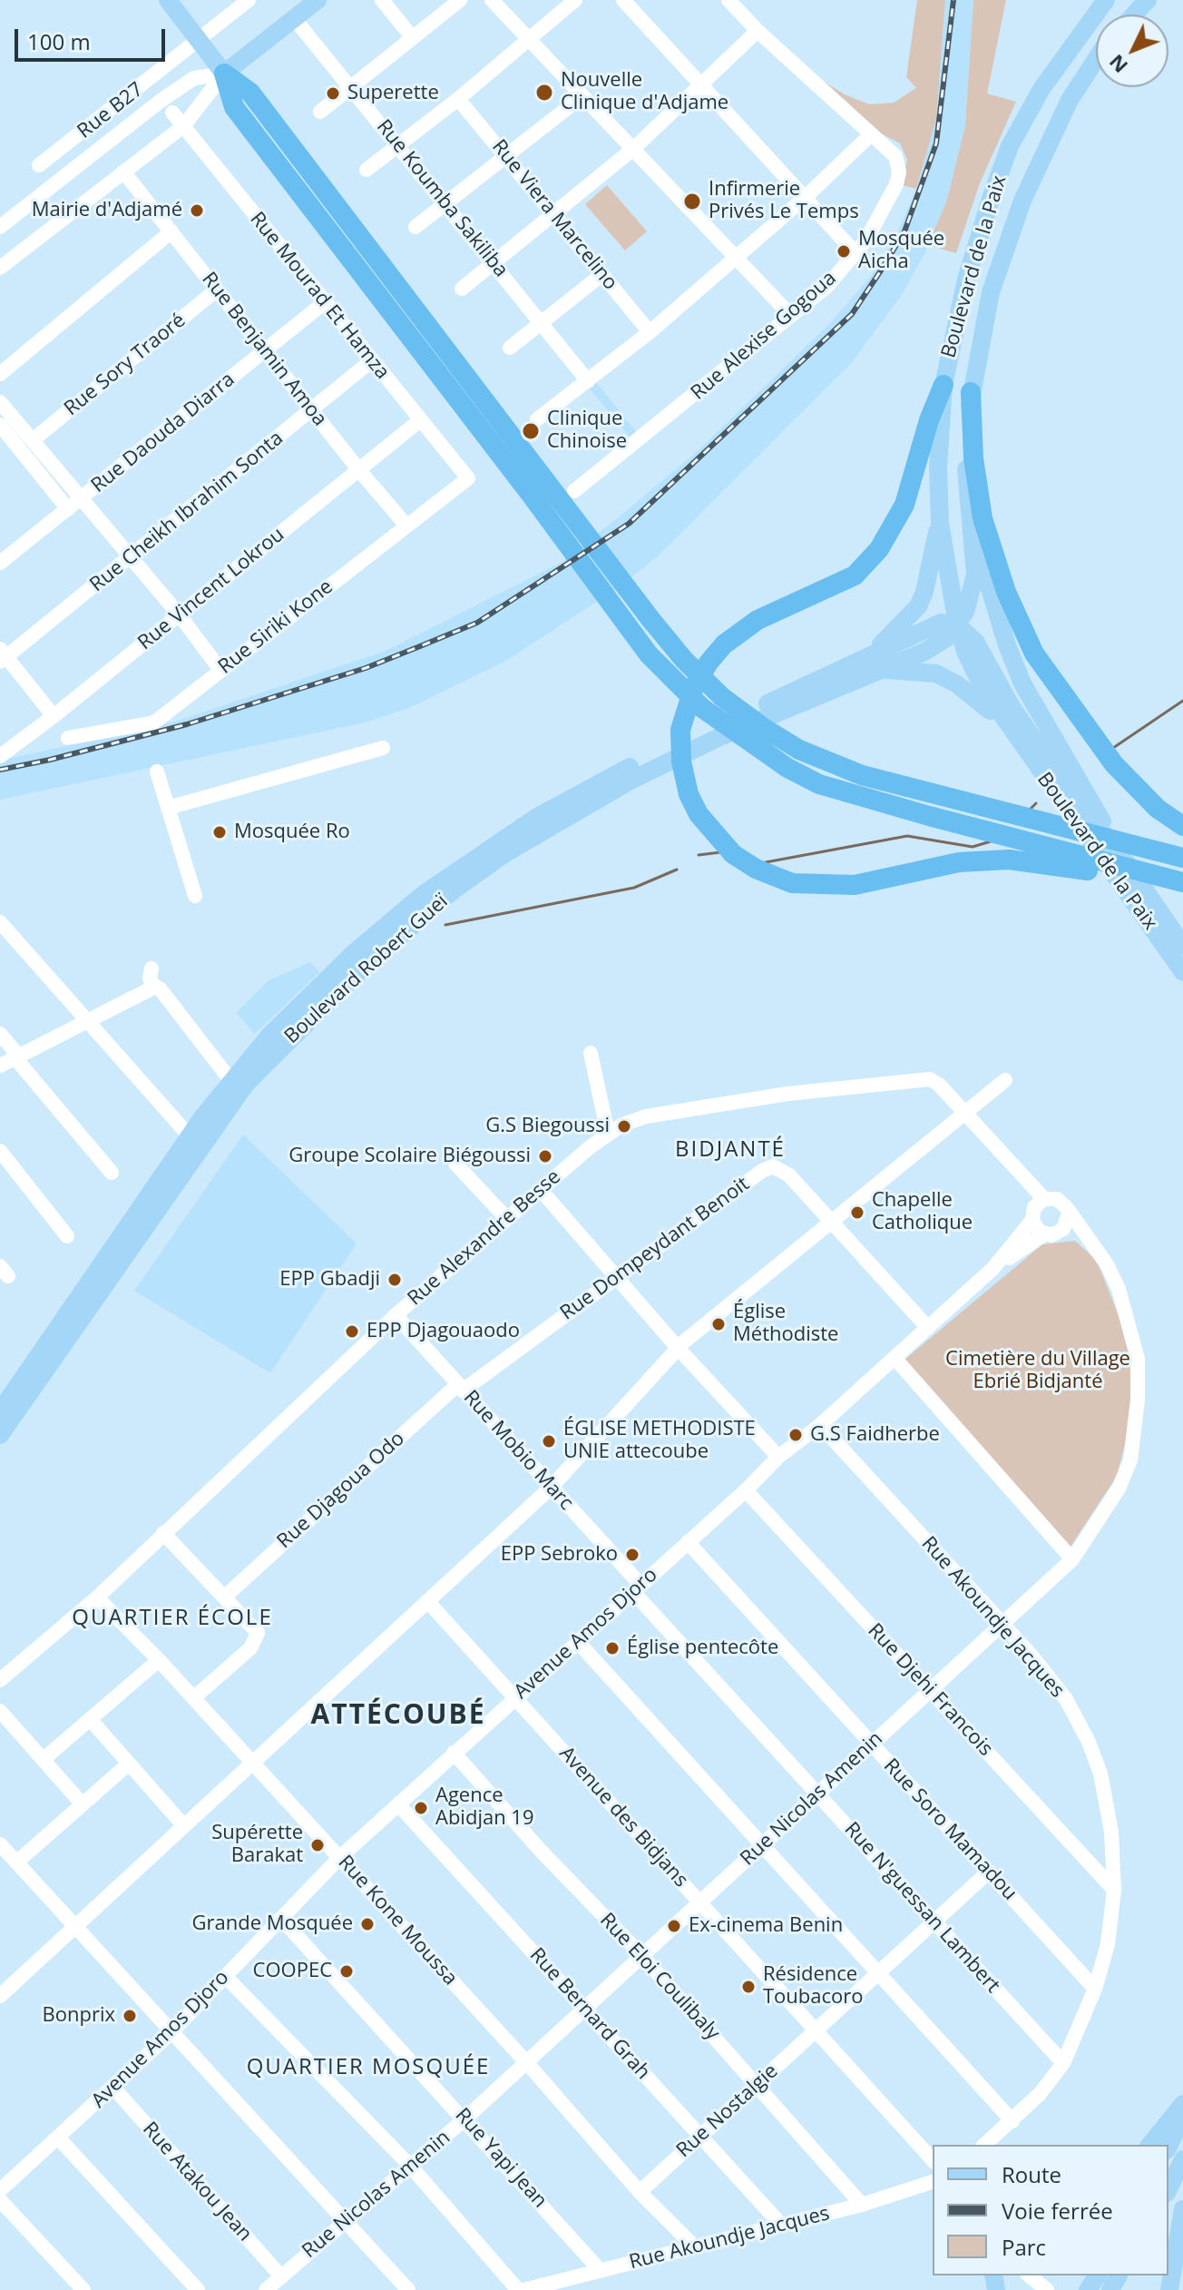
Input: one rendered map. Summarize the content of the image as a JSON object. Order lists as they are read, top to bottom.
{
  "streets": {
    "main road": ["Boulevard de la Paix", "Boulevard Robert Gueï"],
    "street": [
      "Rue B27",
      "Rue Koumba Sakiliba",
      "Rue Viera Marcelino",
      "Rue Mourad Et Hamza",
      "Rue Alexise Gogoua",
      "Rue Benjamin Amoa",
      "Rue Sory Traoré",
      "Rue Daouda Diarra",
      "Rue Cheikh Ibrahim Sonta",
      "Rue Vincent Lokrou",
      "Rue Siriki Kone",
      "Rue Alexandre Besse",
      "Rue Dompeydant Benoit",
      "Rue Mobio Marc",
      "Rue Djagoua Odo",
      "Rue Akoundje Jacques",
      "Avenue Amos Djoro",
      "Rue Djehi Francois",
      "Rue Nicolas Amenin",
      "Avenue des Bidjans",
      "Rue Soro Mamadou",
      "Rue N'guessan Lambert",
      "Rue Kone Moussa",
      "Rue Eloi Coulibaly",
      "Rue Bernard Grah",
      "Rue Nostalgie",
      "Rue Yapi Jean",
      "Rue Atakou Jean"
    ]
  },
  "crossings": [
    ["Boulevard de la Paix", "Boulevard Robert Gueï"],
    ["Rue Mourad Et Hamza", "Rue Daouda Diarra"],
    ["Rue Mourad Et Hamza", "Rue Cheikh Ibrahim Sonta"],
    ["Rue Mourad Et Hamza", "Rue Vincent Lokrou"],
    ["Rue Mourad Et Hamza", "Rue Siriki Kone"],
    ["Rue Benjamin Amoa", "Rue Sory Traoré"],
    ["Rue Benjamin Amoa", "Rue Daouda Diarra"],
    ["Rue Benjamin Amoa", "Rue Cheikh Ibrahim Sonta"],
    ["Rue Benjamin Amoa", "Rue Vincent Lokrou"],
    ["Rue Benjamin Amoa", "Rue Siriki Kone"],
    ["Rue Alexandre Besse", "Rue Mobio Marc"],
    ["Rue Alexandre Besse", "Avenue Amos Djoro"],
    ["Rue Alexandre Besse", "Rue Nicolas Amenin"],
    ["Rue Alexandre Besse", "Rue Kone Moussa"],
    ["Rue Dompeydant Benoit", "Rue Mobio Marc"],
    ["Rue Dompeydant Benoit", "Rue Djagoua Odo"],
    ["Rue Dompeydant Benoit", "Avenue Amos Djoro"],
    ["Rue Mobio Marc", "Rue Djagoua Odo"],
    ["Rue Mobio Marc", "Avenue Amos Djoro"],
    ["Rue Mobio Marc", "Rue N'guessan Lambert"],
    ["Rue Akoundje Jacques", "Avenue Amos Djoro"],
    ["Rue Akoundje Jacques", "Rue Djehi Francois"],
    ["Rue Akoundje Jacques", "Rue Nicolas Amenin"],
    ["Rue Akoundje Jacques", "Rue Soro Mamadou"],
    ["Rue Akoundje Jacques", "Rue N'guessan Lambert"],
    ["Rue Akoundje Jacques", "Rue Kone Moussa"],
    ["Rue Akoundje Jacques", "Rue Eloi Coulibaly"],
    ["Rue Akoundje Jacques", "Rue Bernard Grah"],
    ["Rue Akoundje Jacques", "Rue Yapi Jean"],
    ["Avenue Amos Djoro", "Rue Djehi Francois"],
    ["Avenue Amos Djoro", "Rue Nicolas Amenin"],
    ["Avenue Amos Djoro", "Avenue des Bidjans"],
    ["Avenue Amos Djoro", "Rue Soro Mamadou"],
    ["Avenue Amos Djoro", "Rue N'guessan Lambert"],
    ["Avenue Amos Djoro", "Rue Kone Moussa"],
    ["Avenue Amos Djoro", "Rue Eloi Coulibaly"],
    ["Avenue Amos Djoro", "Rue Bernard Grah"],
    ["Avenue Amos Djoro", "Rue Yapi Jean"],
    ["Avenue Amos Djoro", "Rue Atakou Jean"],
    ["Rue Djehi Francois", "Rue Nicolas Amenin"],
    ["Rue Nicolas Amenin", "Avenue des Bidjans"],
    ["Rue Nicolas Amenin", "Rue Soro Mamadou"],
    ["Rue Nicolas Amenin", "Rue N'guessan Lambert"],
    ["Rue Nicolas Amenin", "Rue Kone Moussa"],
    ["Rue Nicolas Amenin", "Rue Eloi Coulibaly"],
    ["Rue Nicolas Amenin", "Rue Bernard Grah"],
    ["Rue Nicolas Amenin", "Rue Yapi Jean"],
    ["Rue Nicolas Amenin", "Rue Atakou Jean"],
    ["Avenue des Bidjans", "Rue Nostalgie"],
    ["Rue Soro Mamadou", "Rue Nostalgie"],
    ["Rue N'guessan Lambert", "Rue Nostalgie"],
    ["Rue Kone Moussa", "Rue Nostalgie"],
    ["Rue Eloi Coulibaly", "Rue Nostalgie"],
    ["Rue Bernard Grah", "Rue Nostalgie"]
  ],
  "districts": [
    "BIDJANTÉ",
    "QUARTIER ÉCOLE",
    "ATTÉCOUBÉ",
    "QUARTIER MOSQUÉE"
  ],
  "parks": ["Cimetière du Village Ebrié Bidjanté"],
  "places": [
    "Nouvelle Clinique d'Adjame",
    "Superette",
    "Infirmerie Privés Le Temps",
    "Mairie d'Adjamé",
    "Mosquée Aicha",
    "Clinique Chinoise",
    "Mosquée Ro",
    "G.S Biegoussi",
    "Groupe Scolaire Biégoussi",
    "Chapelle Catholique",
    "EPP Gbadji",
    "Église Méthodiste",
    "EPP Djagouaodo",
    "G.S Faidherbe",
    "ÉGLISE METHODISTE UNIE attecoube",
    "EPP Sebroko",
    "Église pentecôte",
    "Agence Abidjan 19",
    "Supérette Barakat",
    "Grande Mosquée",
    "Ex-cinema Benin",
    "COOPEC",
    "Résidence Toubacoro",
    "Bonprix"
  ],
  "legend": ["Route", "Voie ferrée", "Parc"],
  "scale_bar": "100 m",
  "north": "bottom left"
}
